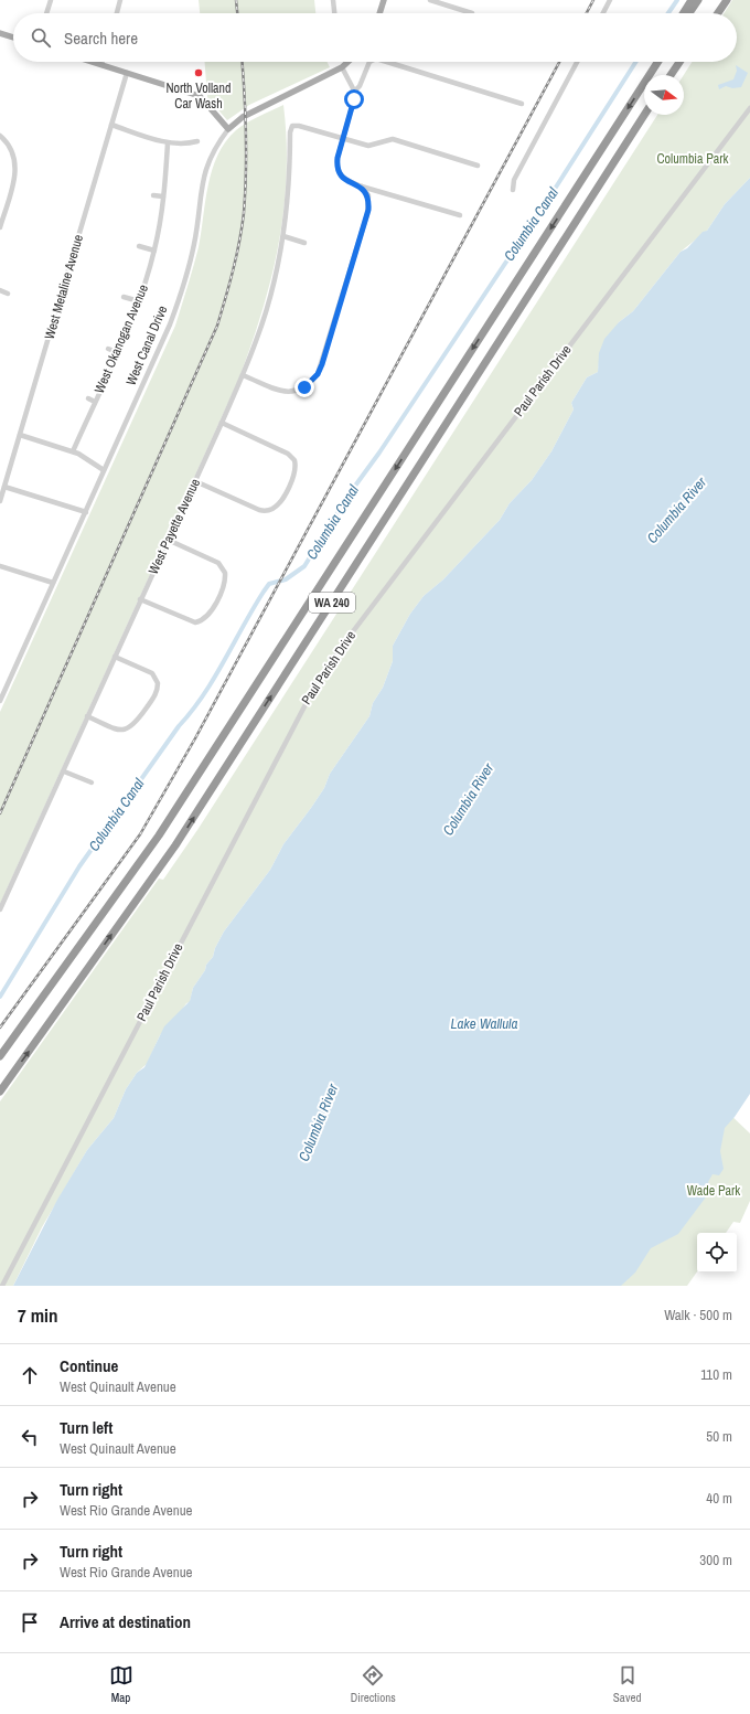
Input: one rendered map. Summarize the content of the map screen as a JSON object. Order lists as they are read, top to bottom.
{
  "streets": {
    "highway": ["WA 240"],
    "main road": ["West Canal Drive"],
    "street": [
      "West Metaline Avenue",
      "West Okanogan Avenue",
      "Paul Parish Drive",
      "West Payette Avenue"
    ]
  },
  "water": ["Columbia Canal", "Columbia River", "Lake Wallula"],
  "parks": ["Columbia Park", "Wade Park"],
  "places": ["North Volland Car Wash"],
  "north": "right",
  "page": {
    "search": "Search here",
    "heading": ["7 min", "Walk · 500 m"],
    "list": [
      ["Continue", "West Quinault Avenue", "110 m"],
      ["Turn left", "West Quinault Avenue", "50 m"],
      ["Turn right", "West Rio Grande Avenue", "40 m"],
      ["Turn right", "West Rio Grande Avenue", "300 m"],
      "Arrive at destination"
    ],
    "nav": ["Map", "Directions", "Saved"]
  }
}
